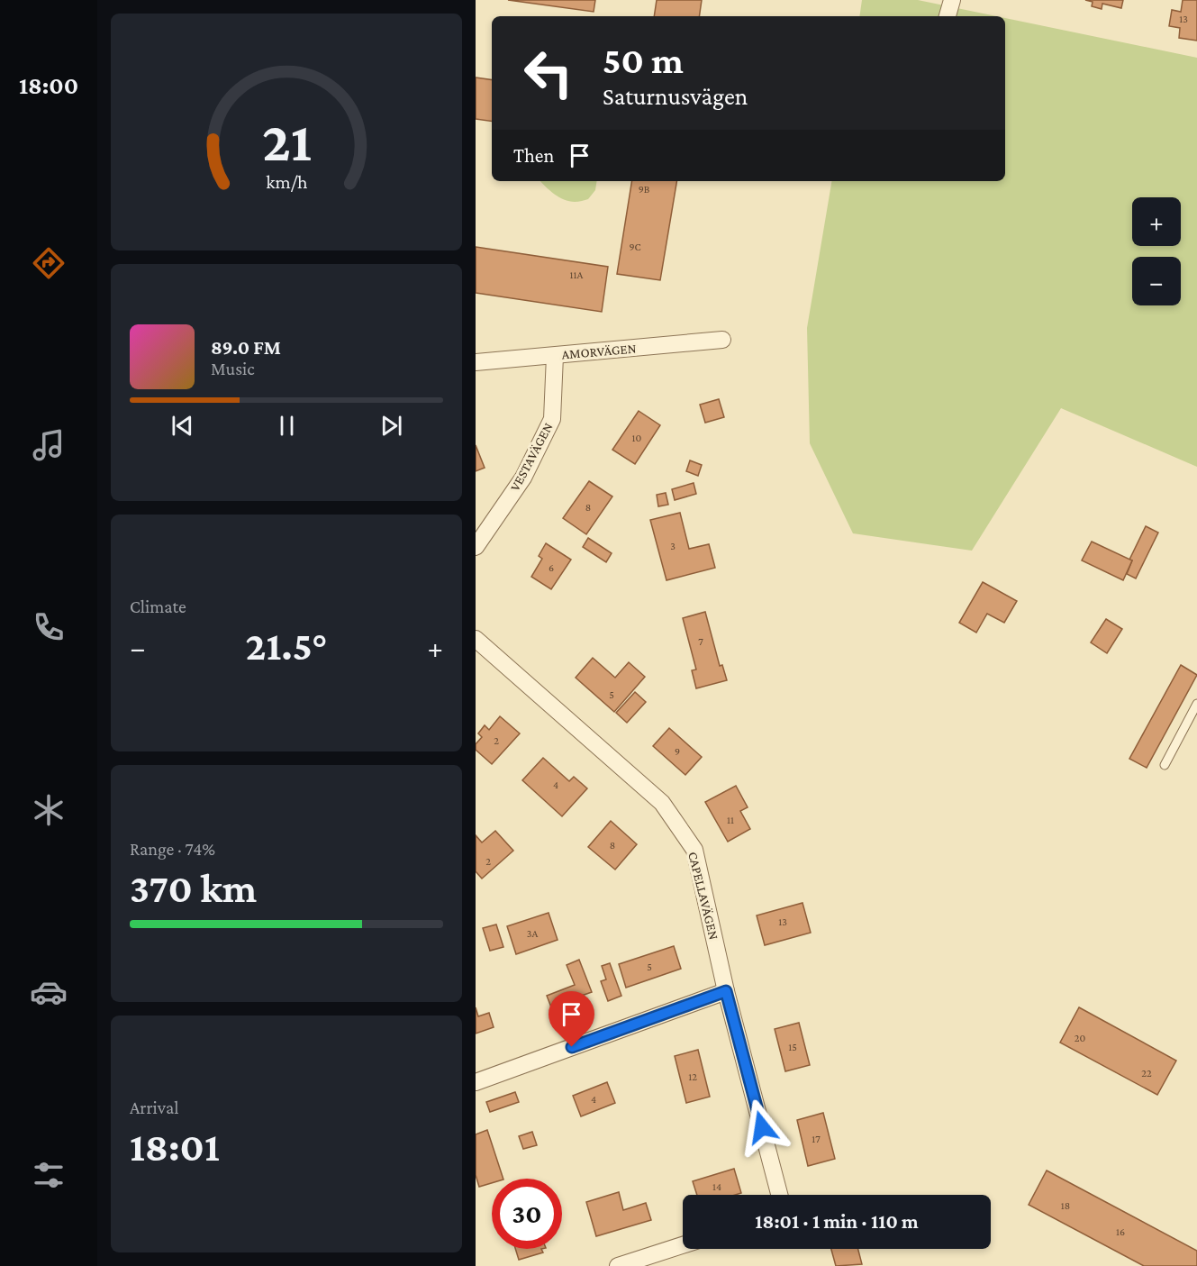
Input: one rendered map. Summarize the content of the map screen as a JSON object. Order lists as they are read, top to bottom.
{
  "streets": {
    "street": ["AMORVÄGEN", "VESTAVÄGEN", "CAPELLAVÄGEN"]
  },
  "crossings": [
    ["AMORVÄGEN", "VESTAVÄGEN"]
  ],
  "house_numbers": [
    "13",
    "9B",
    "9C",
    "11A",
    "10",
    "8",
    "3",
    "6",
    "7",
    "5",
    "2",
    "9",
    "4",
    "11",
    "8",
    "2",
    "13",
    "3A",
    "5",
    "20",
    "15",
    "22",
    "12",
    "4",
    "17",
    "14",
    "18",
    "16"
  ],
  "page": {
    "tabs": "18:00",
    "turn": ["50 m", "Saturnusvägen"],
    "then": "Then",
    "map_buttons": ["+", "−"],
    "song": ["89.0 FM", "Music"],
    "tile": [
      "Climate",
      ["Range · 74%", "370 km"],
      ["Arrival", "18:01"]
    ],
    "heat": ["−", "21.5°", "+"],
    "limit": "30",
    "trip": "18:01 · 1 min · 110 m",
    "gauge": ["21", "km/h"]
  }
}
